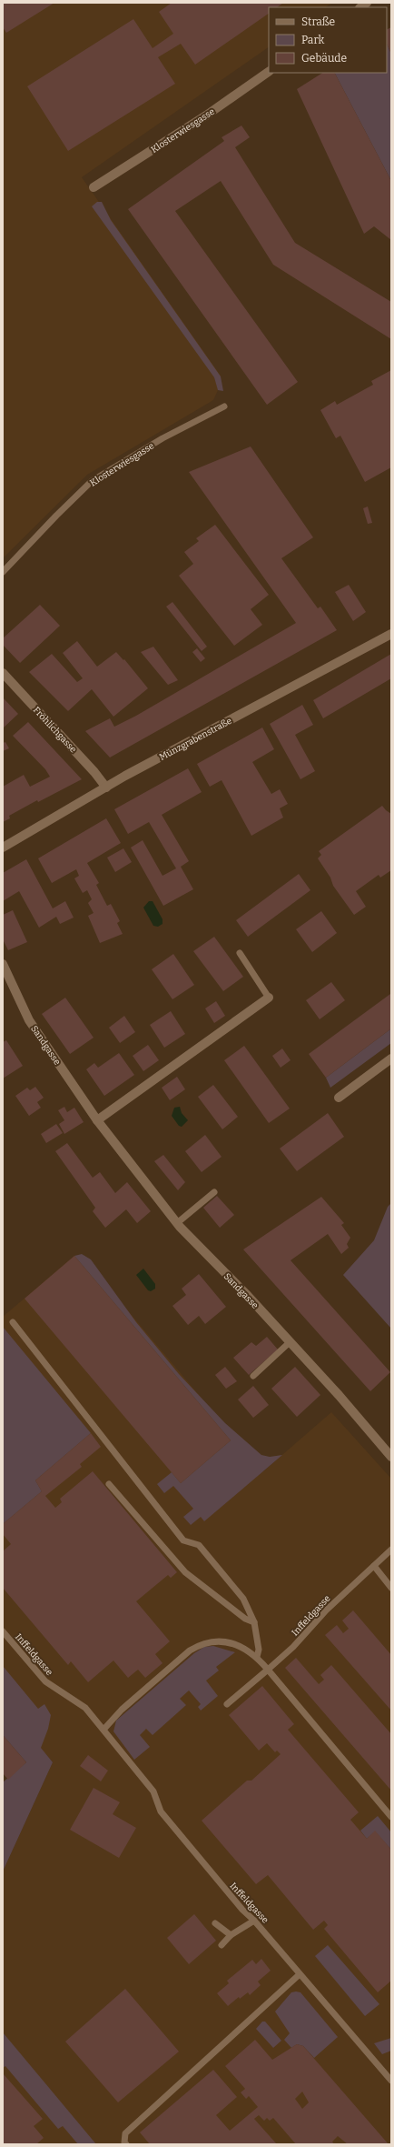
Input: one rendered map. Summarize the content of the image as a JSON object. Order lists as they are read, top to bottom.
{
  "streets": {
    "street": [
      "Klosterwiesgasse",
      "Fröhlichgasse",
      "Münzgrabenstraße",
      "Sandgasse"
    ],
    "lane": ["Inffeldgasse"]
  },
  "crossings": [
    ["Fröhlichgasse", "Münzgrabenstraße"]
  ],
  "legend": ["Straße", "Park", "Gebäude"]
}
